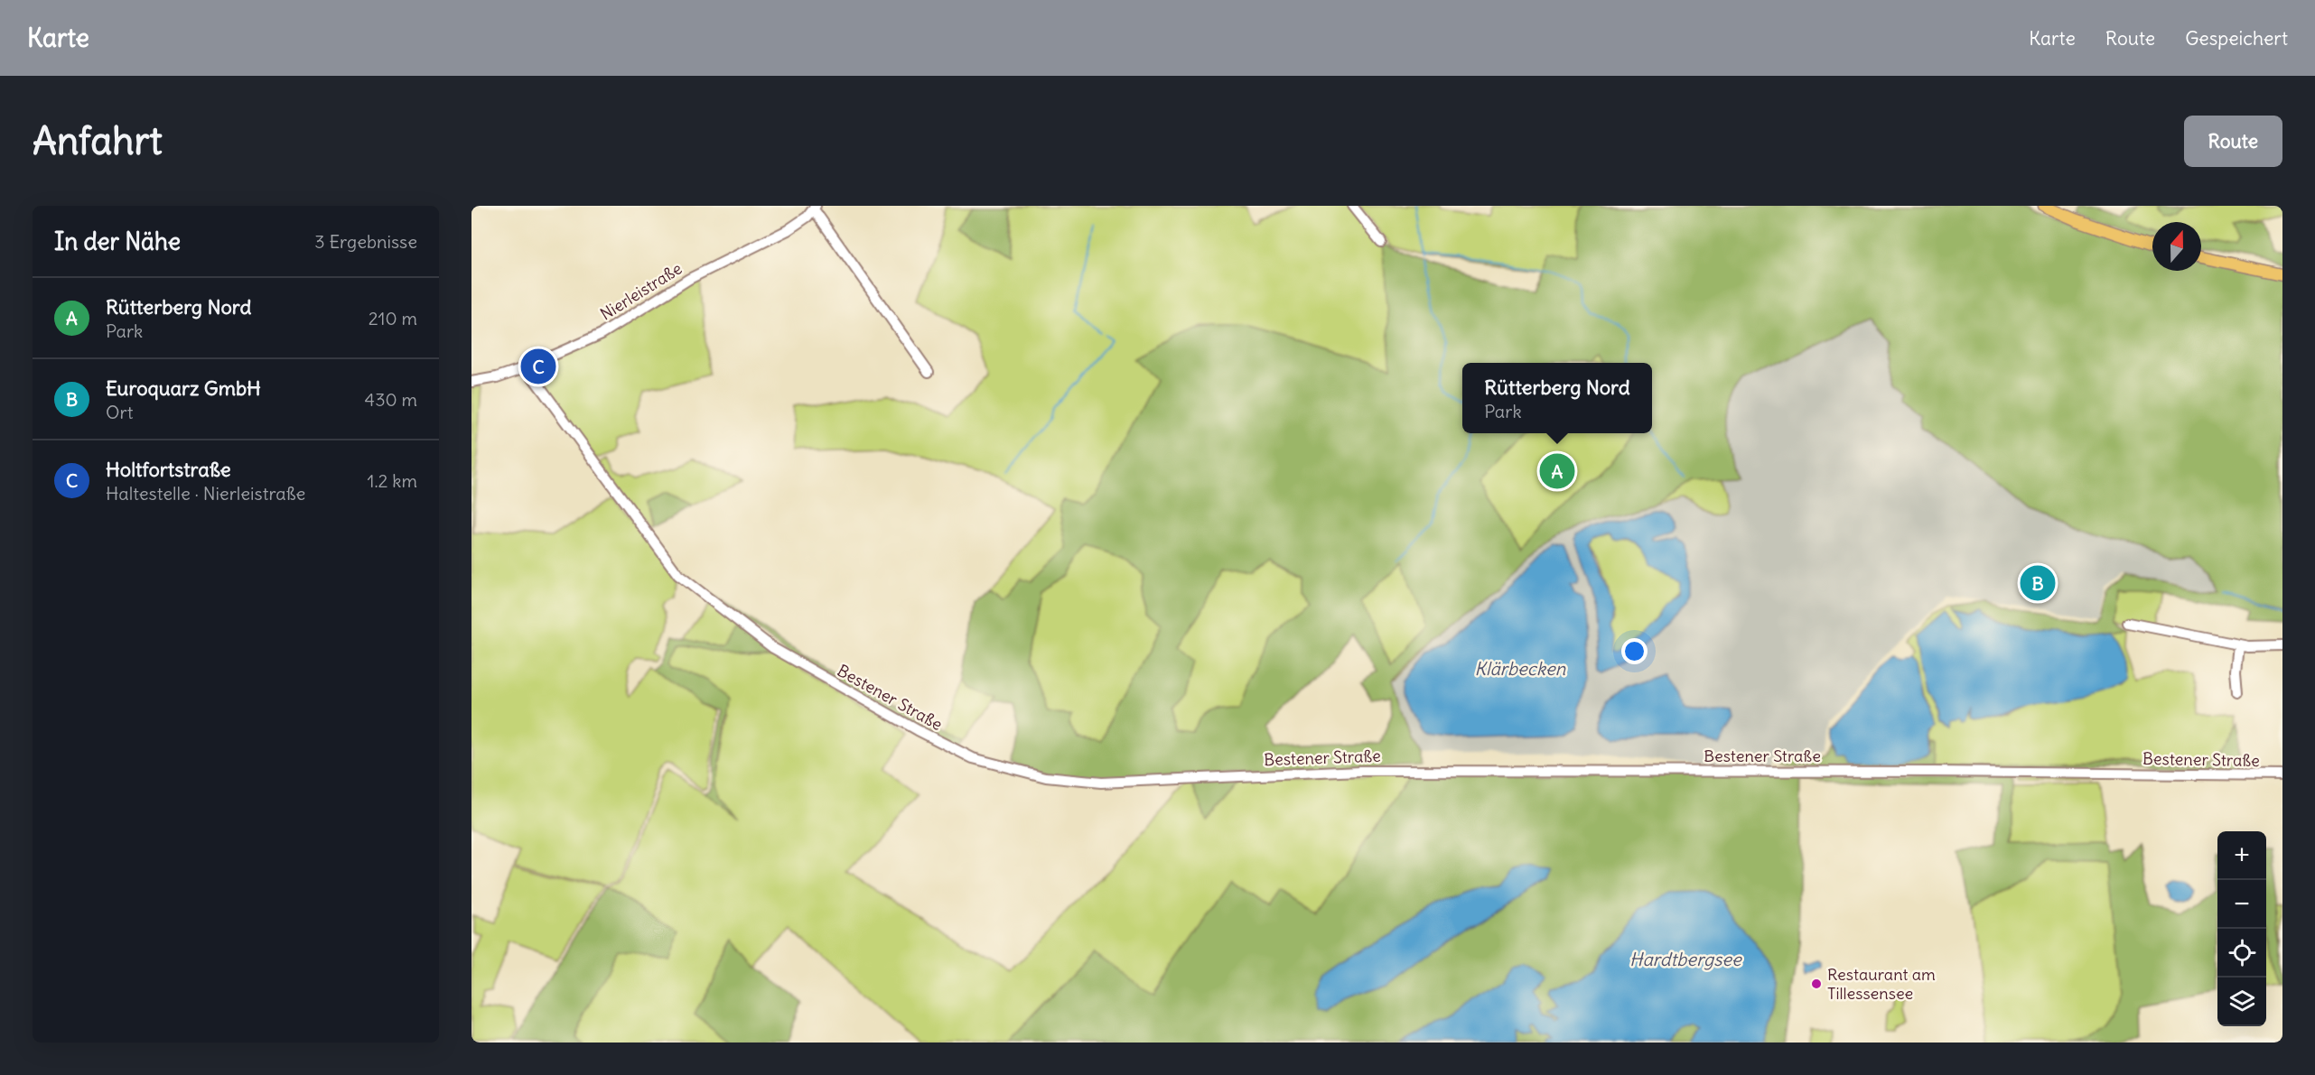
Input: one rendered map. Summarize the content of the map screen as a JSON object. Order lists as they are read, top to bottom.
{
  "streets": {
    "street": ["Nierleistraße", "Bestener Straße"]
  },
  "crossings": [
    ["Nierleistraße", "Bestener Straße"]
  ],
  "water": ["Klärbecken", "Hardtbergsee"],
  "places": ["Restaurant am Tillessensee"],
  "north": "top",
  "page": {
    "header": "Karte",
    "nav": ["Karte", "Route", "Gespeichert"],
    "buttons": "Route",
    "title": "Anfahrt",
    "heading": ["In der Nähe", "3 Ergebnisse"],
    "list": [
      {
        "mark": "A",
        "name": "Rütterberg Nord",
        "note": "Park",
        "value": "210 m"
      },
      {
        "mark": "B",
        "name": "Euroquarz GmbH",
        "note": "Ort",
        "value": "430 m"
      },
      {
        "mark": "C",
        "name": "Holtfortstraße",
        "note": "Haltestelle · Nierleistraße",
        "value": "1.2 km"
      }
    ],
    "pins": ["C", "A", "B"],
    "popup": ["Rütterberg Nord", "Park"],
    "map_buttons": ["+", "−"]
  }
}
